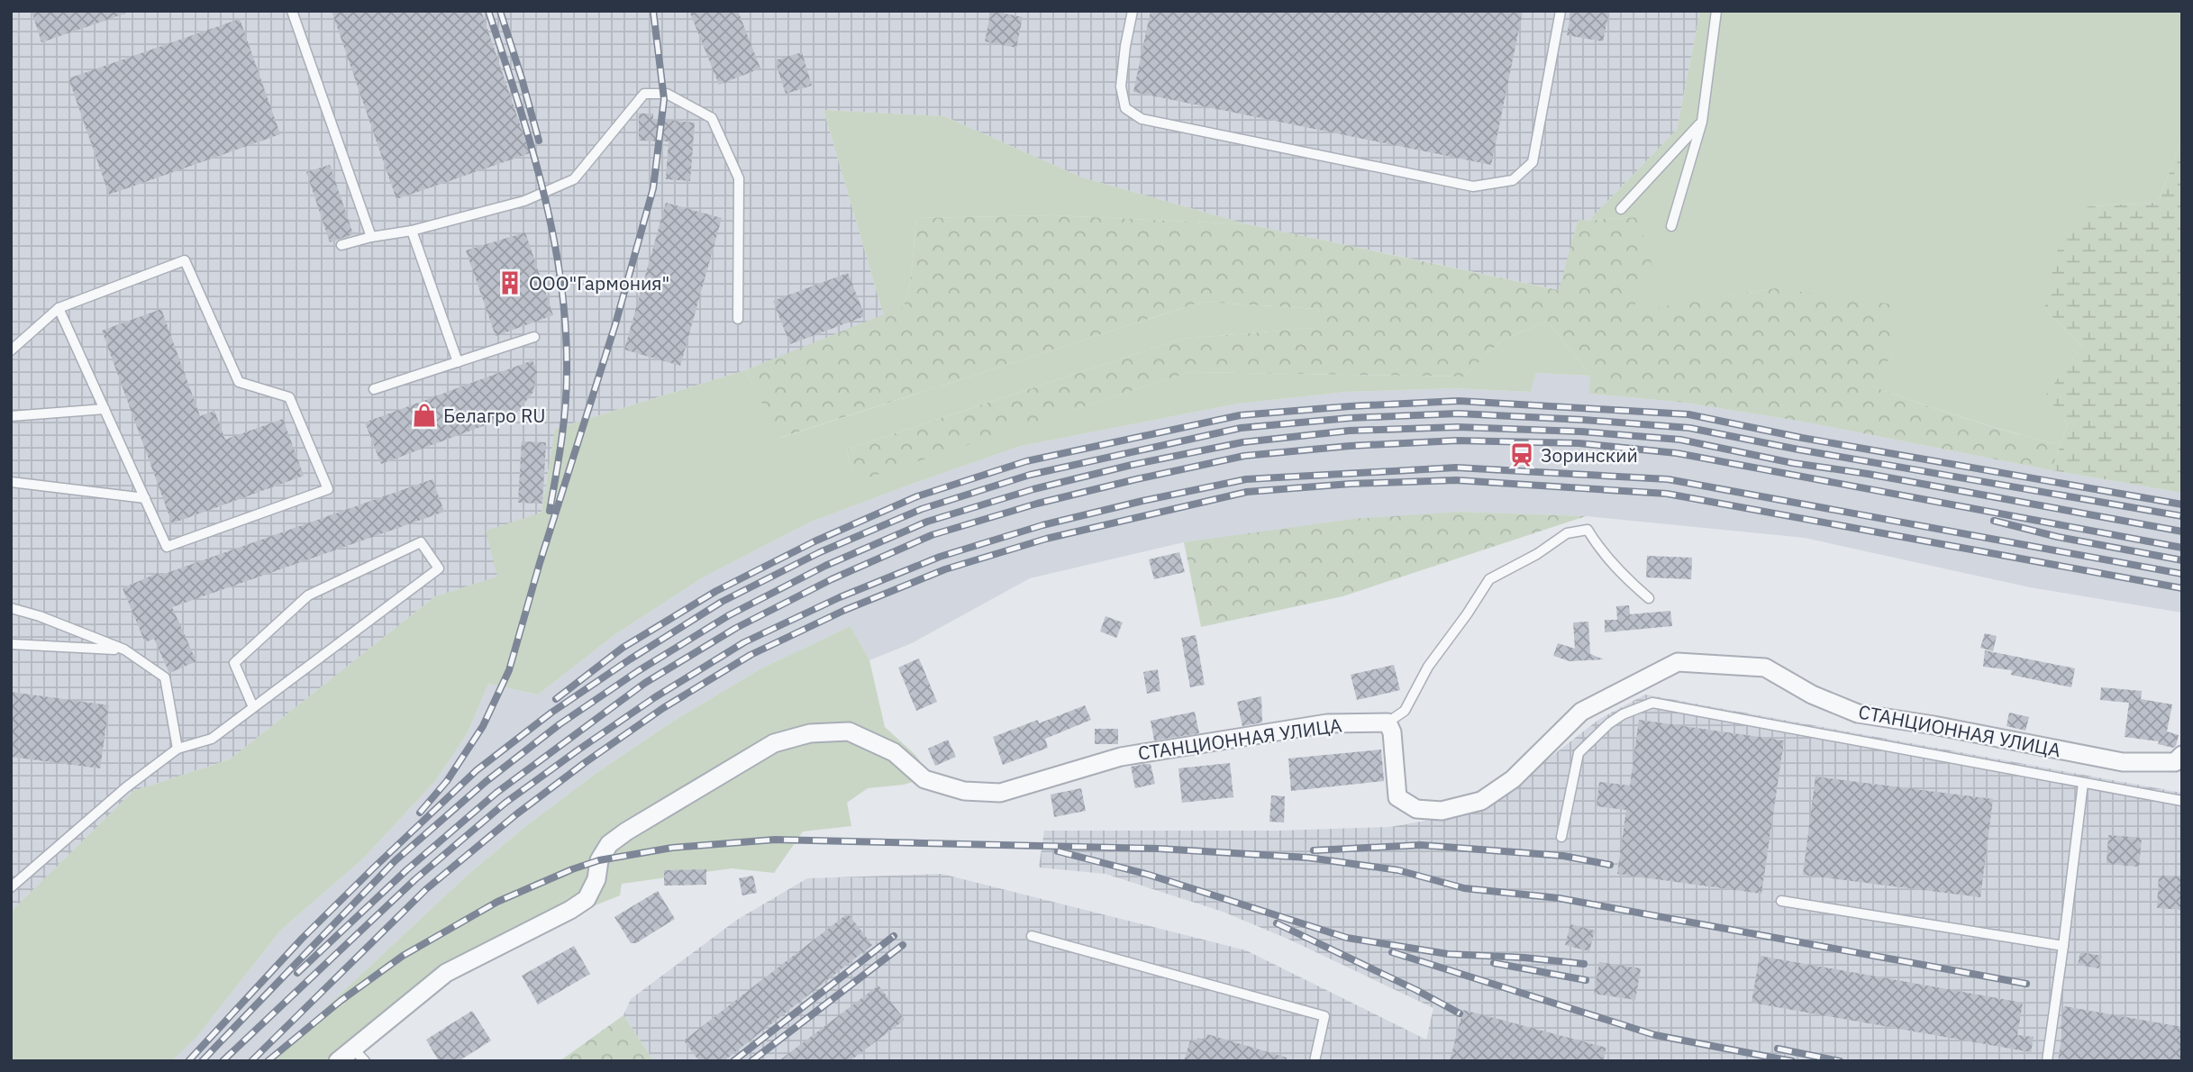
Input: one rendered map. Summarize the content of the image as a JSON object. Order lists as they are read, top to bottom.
{
  "streets": {
    "street": ["СТАНЦИОННАЯ УЛИЦА"]
  },
  "places": {
    "building": ["ООО\"Гармония\""],
    "shop": ["Белагро RU"],
    "station": ["Зоринский"]
  }
}
